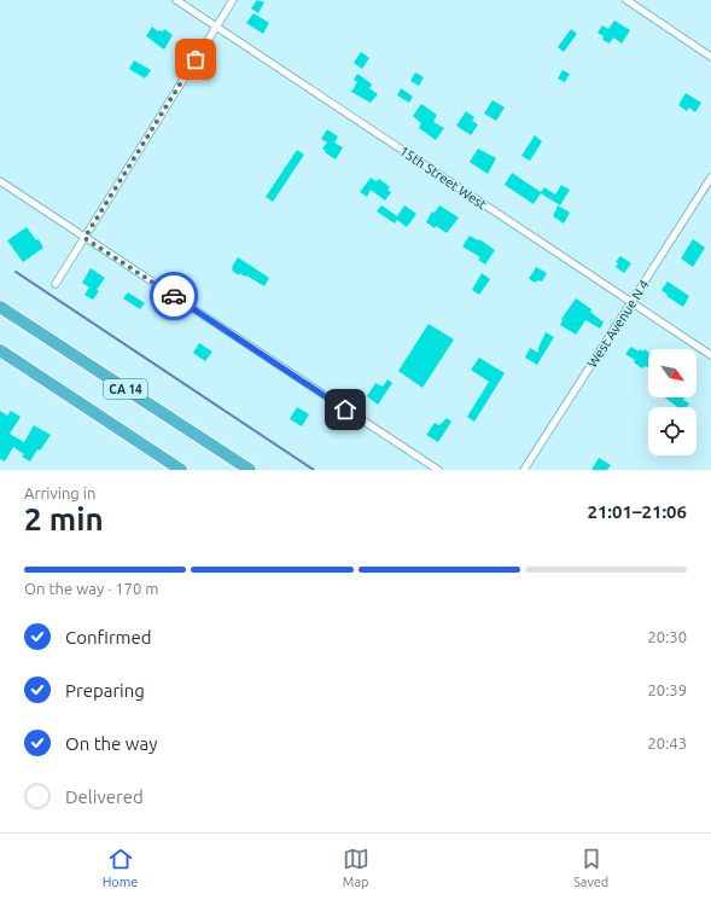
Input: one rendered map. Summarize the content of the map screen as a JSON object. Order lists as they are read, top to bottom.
{
  "streets": {
    "highway": ["CA 14"],
    "street": ["15th Street West", "West Avenue N 4"]
  },
  "crossings": [
    ["15th Street West", "West Avenue N 4"]
  ],
  "north": "bottom right",
  "page": {
    "heading": ["2 min", "Arriving in", "21:01–21:06"],
    "bar": "On the way · 170 m",
    "list": [
      ["Confirmed", "20:30"],
      ["Preparing", "20:39"],
      ["On the way", "20:43"],
      "Delivered"
    ],
    "tabs": ["Home", "Map", "Saved"]
  }
}
